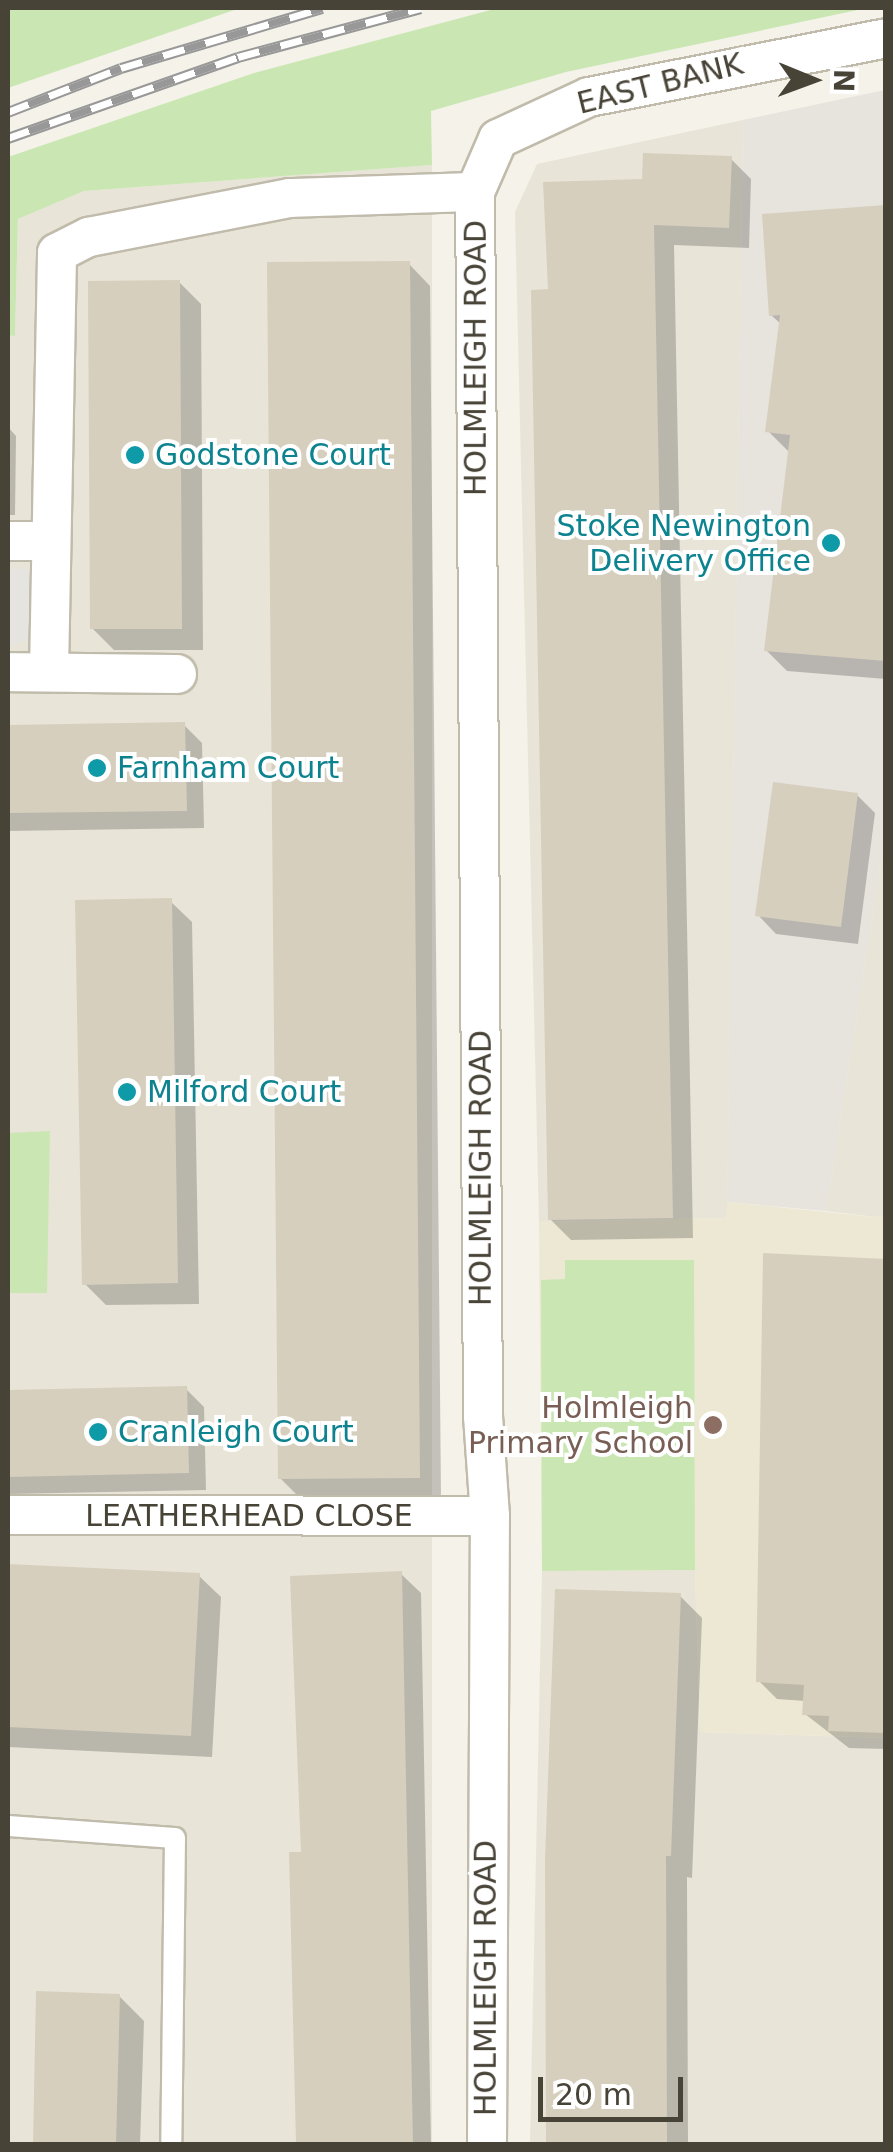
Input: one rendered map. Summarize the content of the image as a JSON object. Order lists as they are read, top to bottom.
{
  "streets": {
    "street": ["EAST BANK", "HOLMLEIGH ROAD", "LEATHERHEAD CLOSE"]
  },
  "crossings": [
    ["EAST BANK", "HOLMLEIGH ROAD"],
    ["HOLMLEIGH ROAD", "LEATHERHEAD CLOSE"]
  ],
  "places": [
    "Godstone Court",
    "Stoke Newington Delivery Office",
    "Farnham Court",
    "Milford Court",
    "Holmleigh Primary School",
    "Cranleigh Court"
  ],
  "scale_bar": "20 m",
  "north": "right"
}
